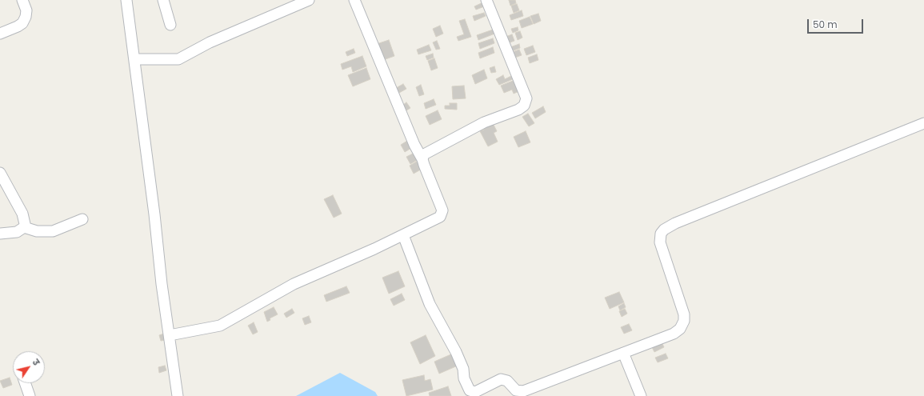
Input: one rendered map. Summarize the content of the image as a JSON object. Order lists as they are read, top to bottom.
{
  "scale_bar": "50 m",
  "north": "top right"
}
